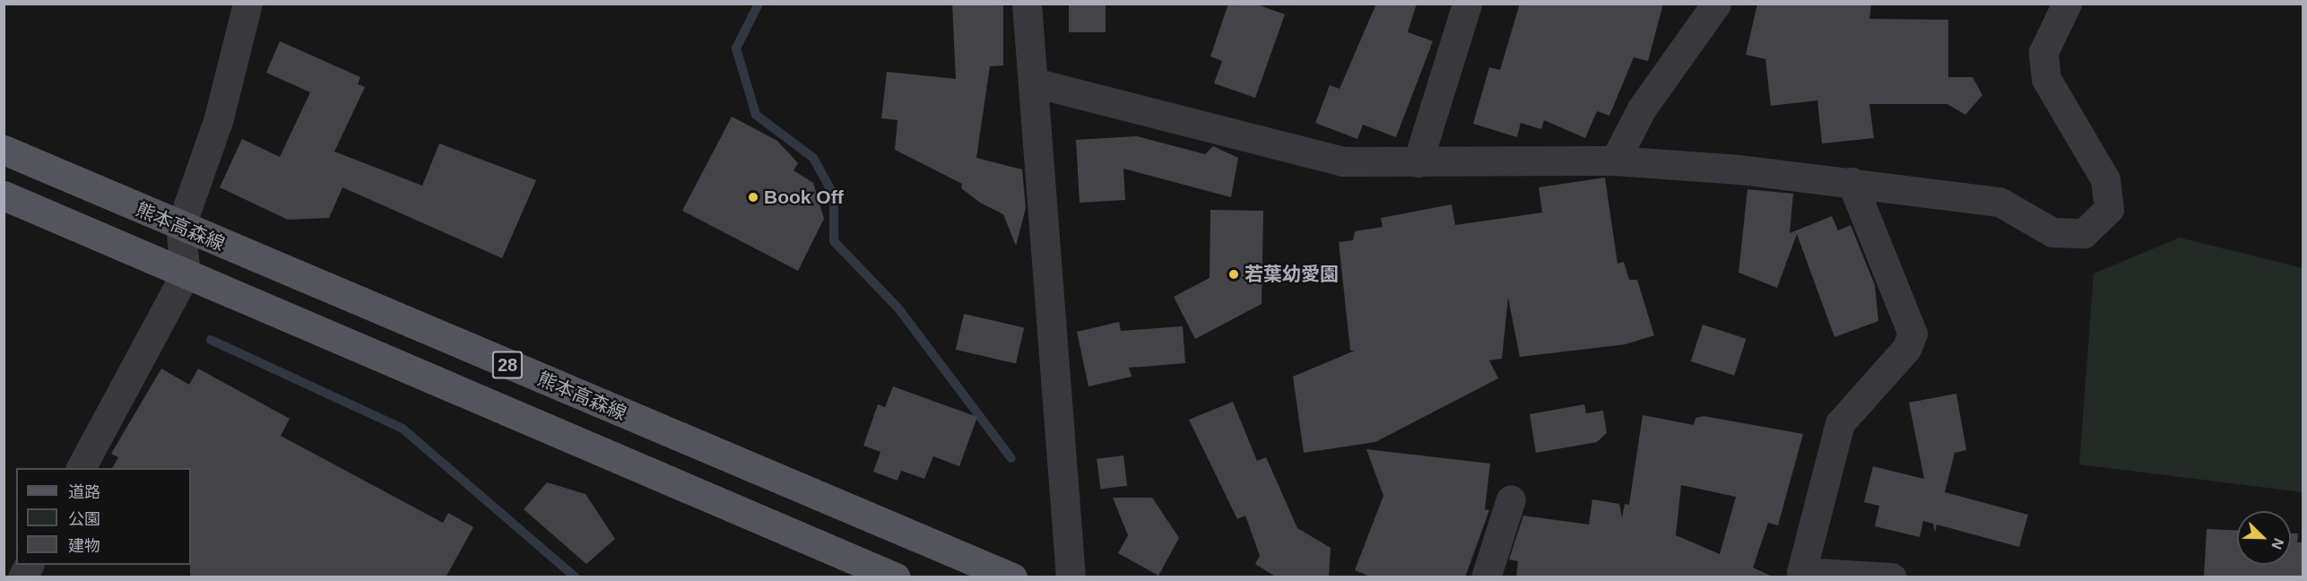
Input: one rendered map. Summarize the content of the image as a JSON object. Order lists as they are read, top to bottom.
{
  "streets": {
    "main road": ["熊本高森線", "28"]
  },
  "places": ["Book Off", "若葉幼愛園"],
  "legend": ["道路", "公園", "建物"],
  "north": "bottom right"
}
